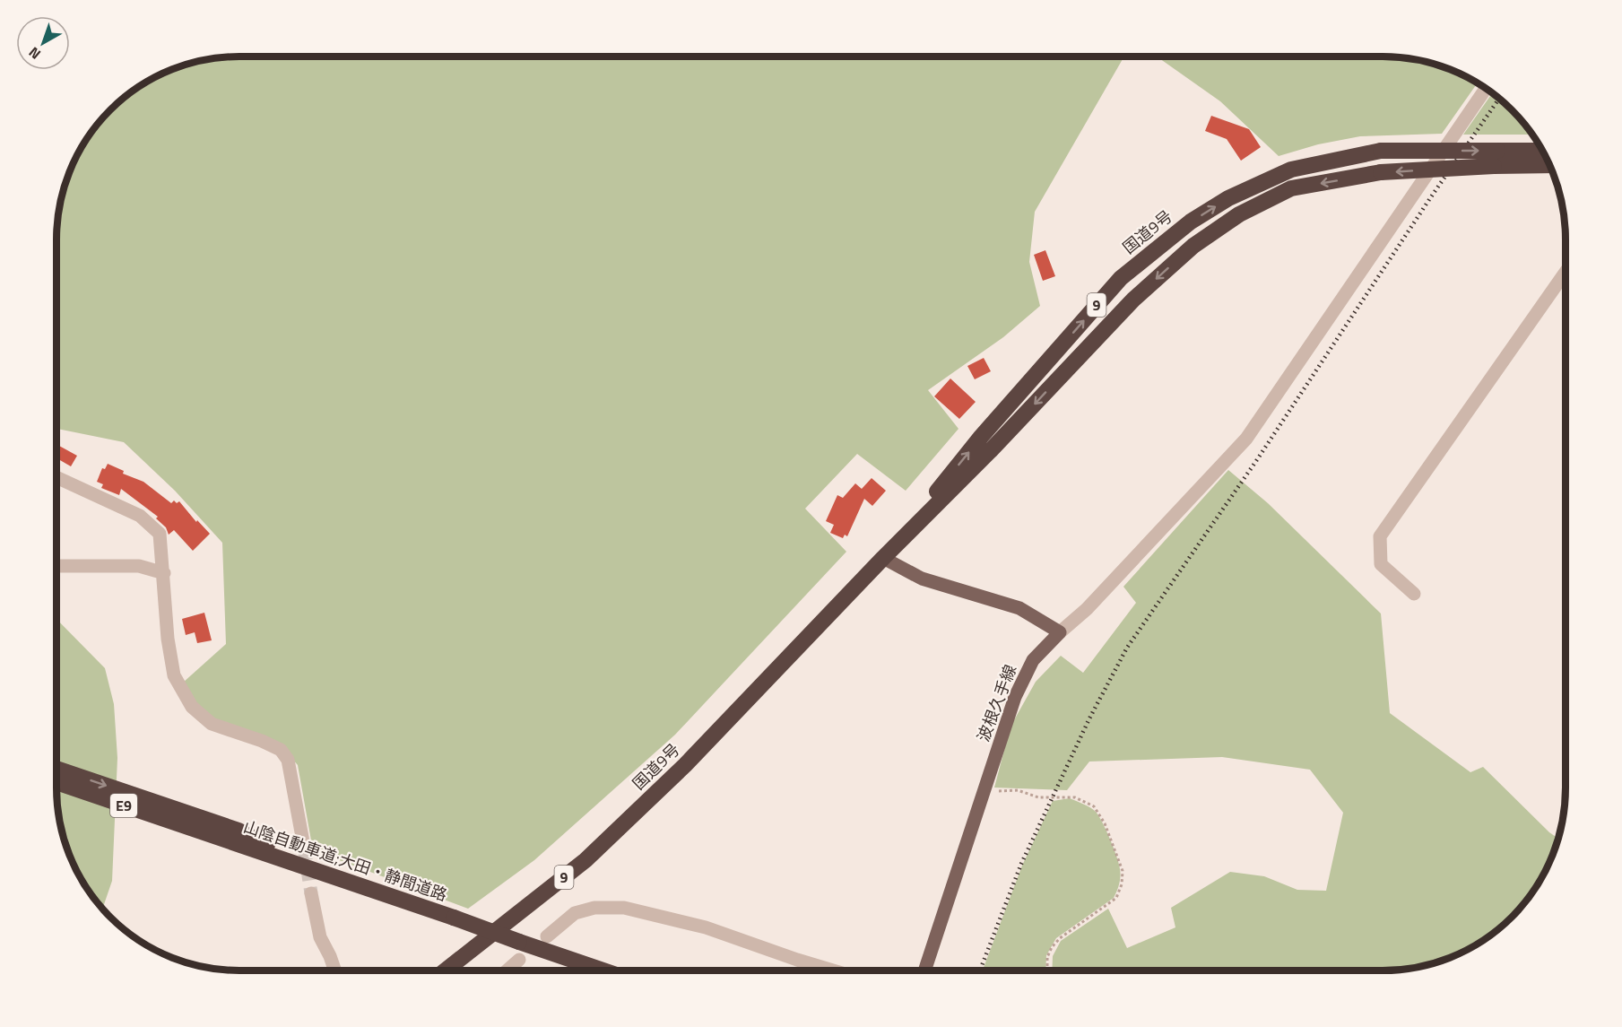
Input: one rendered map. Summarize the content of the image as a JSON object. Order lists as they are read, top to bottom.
{
  "streets": {
    "highway": [
      "国道9号",
      "9",
      "E9",
      "山陰自動車道;大田・静間道路"
    ],
    "main road": ["波根久手線"]
  },
  "north": "bottom left"
}
